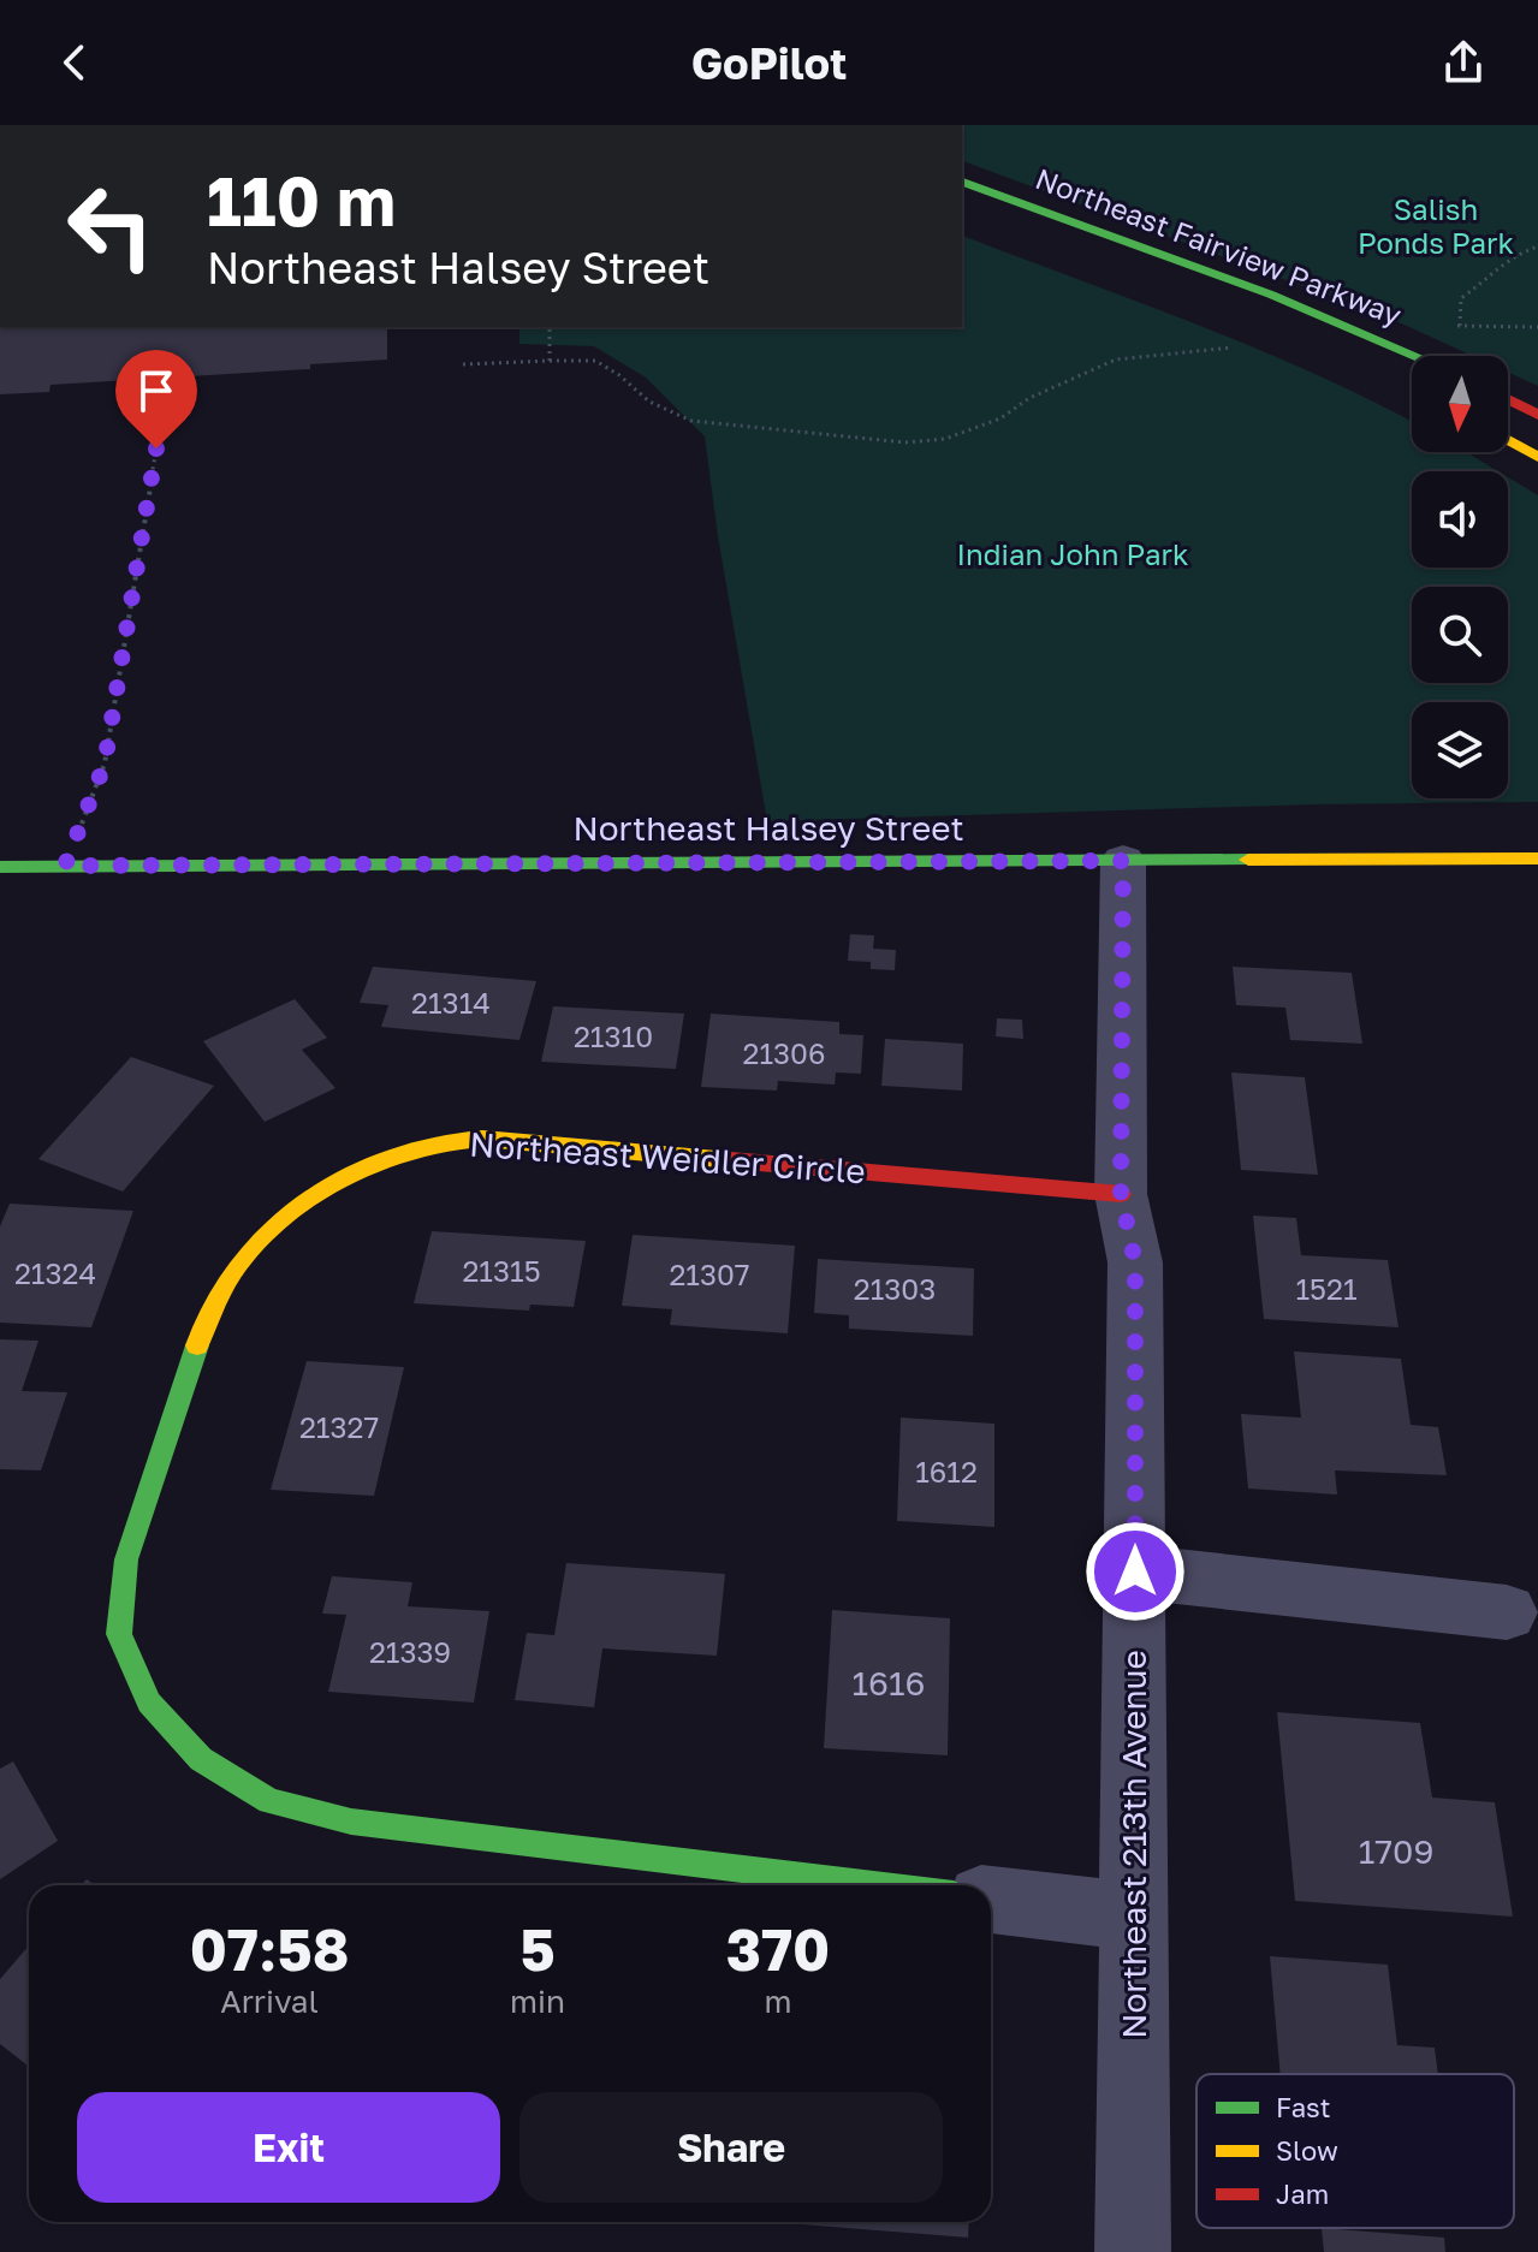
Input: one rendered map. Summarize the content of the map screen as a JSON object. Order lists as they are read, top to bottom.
{
  "streets": {
    "main road": ["Northeast Fairview Parkway", "Northeast Halsey Street", "Northeast Weidler Circle"],
    "street": ["Northeast 213th Avenue"]
  },
  "crossings": [
    ["Northeast Halsey Street", "Northeast 213th Avenue"],
    ["Northeast Weidler Circle", "Northeast 213th Avenue"]
  ],
  "parks": ["Salish Ponds Park", "Indian John Park"],
  "house_numbers": [
    "21314",
    "21310",
    "21306",
    "21315",
    "21324",
    "21307",
    "21303",
    "1521",
    "21327",
    "1612",
    "21339",
    "1616",
    "1709"
  ],
  "legend": ["Fast", "Slow", "Jam"],
  "north": "bottom",
  "page": {
    "header": "GoPilot",
    "turn": ["110 m", "Northeast Halsey Street"],
    "eta": [
      "07:58",
      "Arrival",
      "5",
      "min",
      "370",
      "m"
    ],
    "buttons": ["Exit", "Share"]
  }
}
